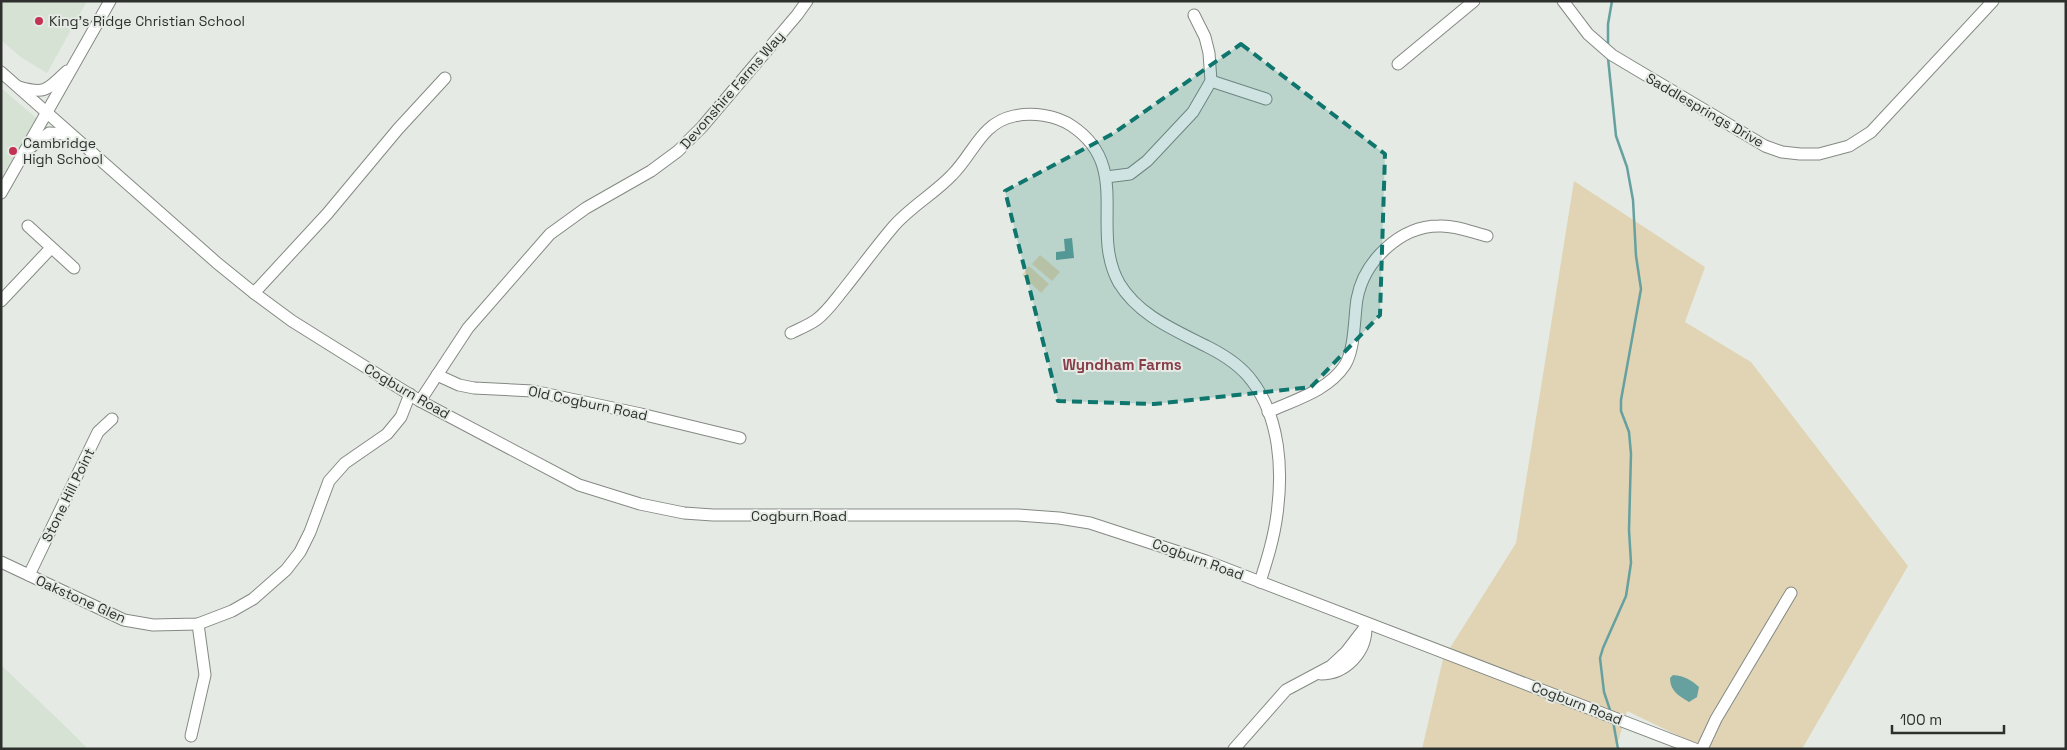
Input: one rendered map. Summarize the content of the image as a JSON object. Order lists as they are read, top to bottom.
{
  "streets": {
    "street": [
      "Devonshire Farms Way",
      "Saddlesprings Drive",
      "Cogburn Road",
      "Old Cogburn Road",
      "Stone Hill Point",
      "Oakstone Glen"
    ]
  },
  "crossings": [
    ["Devonshire Farms Way", "Cogburn Road"],
    ["Devonshire Farms Way", "Old Cogburn Road"],
    ["Cogburn Road", "Oakstone Glen"],
    ["Stone Hill Point", "Oakstone Glen"]
  ],
  "districts": ["Wyndham Farms"],
  "places": ["King's Ridge Christian School", "Cambridge High School"],
  "scale_bar": "100 m"
}
